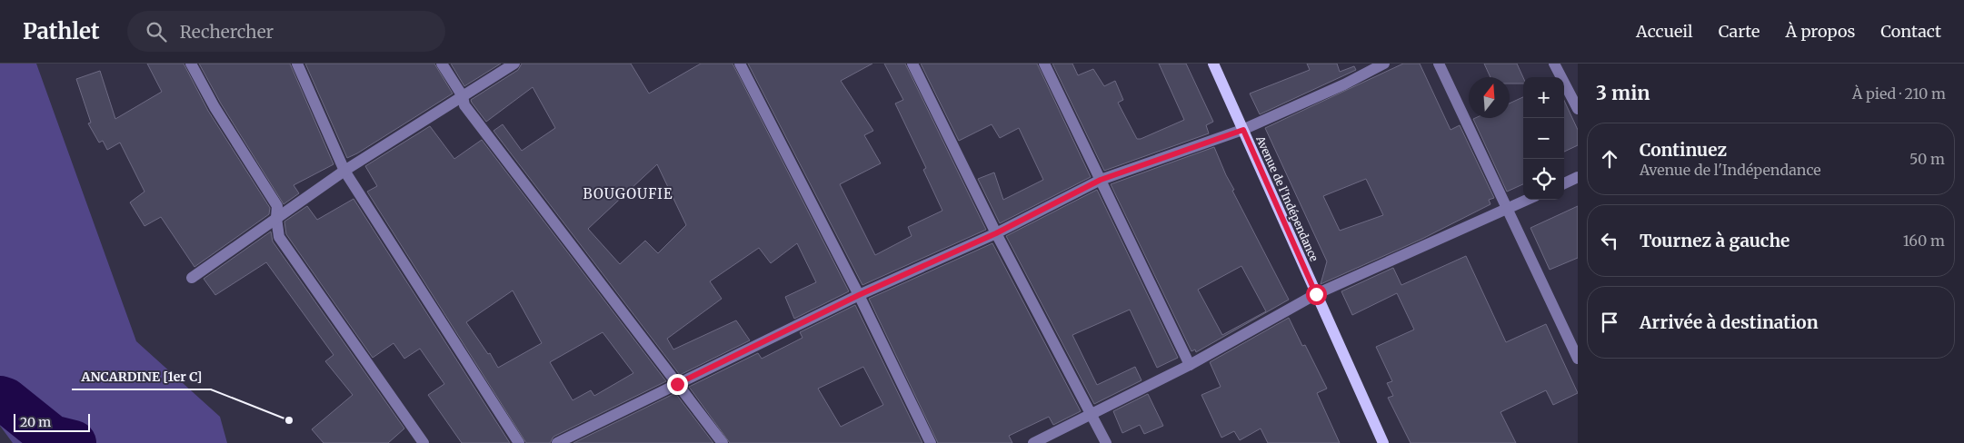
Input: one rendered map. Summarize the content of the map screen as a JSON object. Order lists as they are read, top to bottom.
{
  "streets": {
    "main road": ["Avenue de l'Indépendance"]
  },
  "districts": ["BOUGOUFIE"],
  "places": ["ANCARDINE [1er C]"],
  "scale_bar": "20 m",
  "north": "top",
  "page": {
    "header": "Pathlet",
    "search": "Rechercher",
    "nav": [
      "Accueil",
      "Carte",
      "À propos",
      "Contact"
    ],
    "heading": ["3 min", "À pied · 210 m"],
    "map_buttons": ["+", "−"],
    "list": [
      ["Continuez", "Avenue de l'Indépendance", "50 m"],
      ["Tournez à gauche", "160 m"],
      "Arrivée à destination"
    ],
    "scale": "20 m"
  }
}
